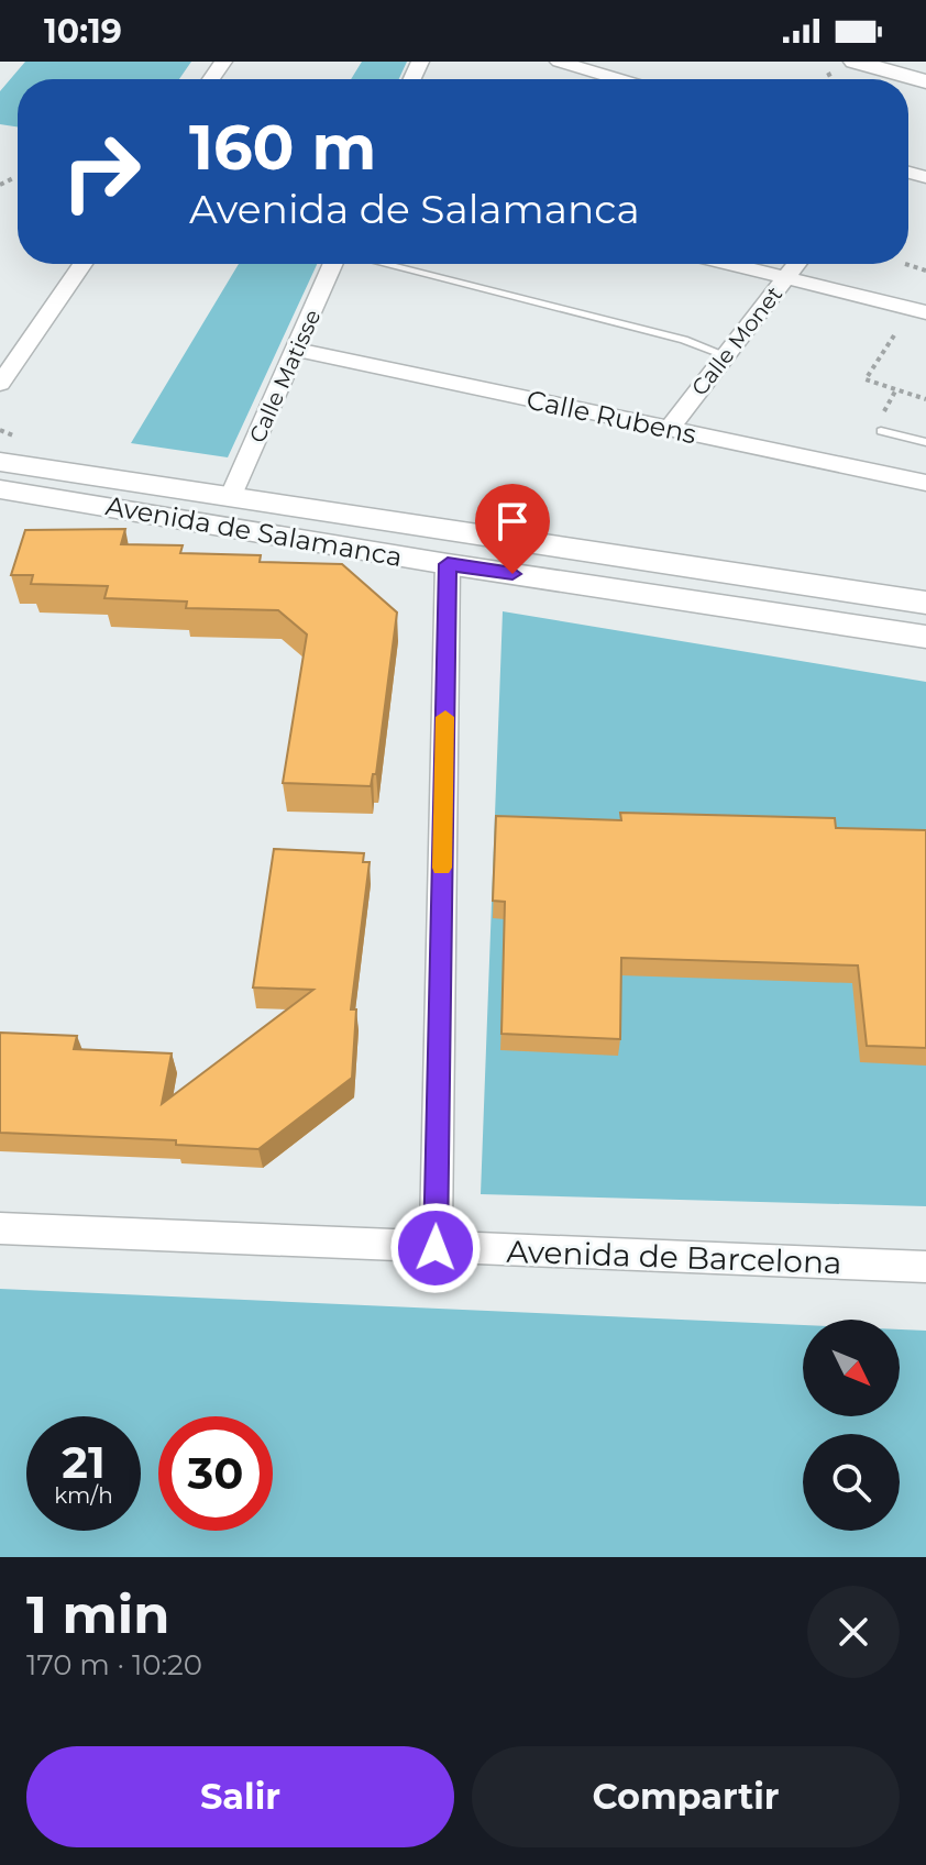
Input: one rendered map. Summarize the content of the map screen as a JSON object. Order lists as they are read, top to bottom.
{
  "streets": {
    "street": [
      "Calle Monet",
      "Calle Matisse",
      "Calle Rubens",
      "Avenida de Salamanca",
      "Avenida de Barcelona"
    ]
  },
  "crossings": [
    ["Calle Monet", "Calle Rubens"],
    ["Calle Matisse", "Calle Rubens"],
    ["Calle Matisse", "Avenida de Salamanca"]
  ],
  "north": "bottom right",
  "page": {
    "status": "10:19",
    "turn": ["160 m", "Avenida de Salamanca"],
    "speed": "21 km/h",
    "limit": "30",
    "heading": ["1 min", "170 m · 10:20"],
    "buttons": ["Salir", "Compartir"]
  }
}
